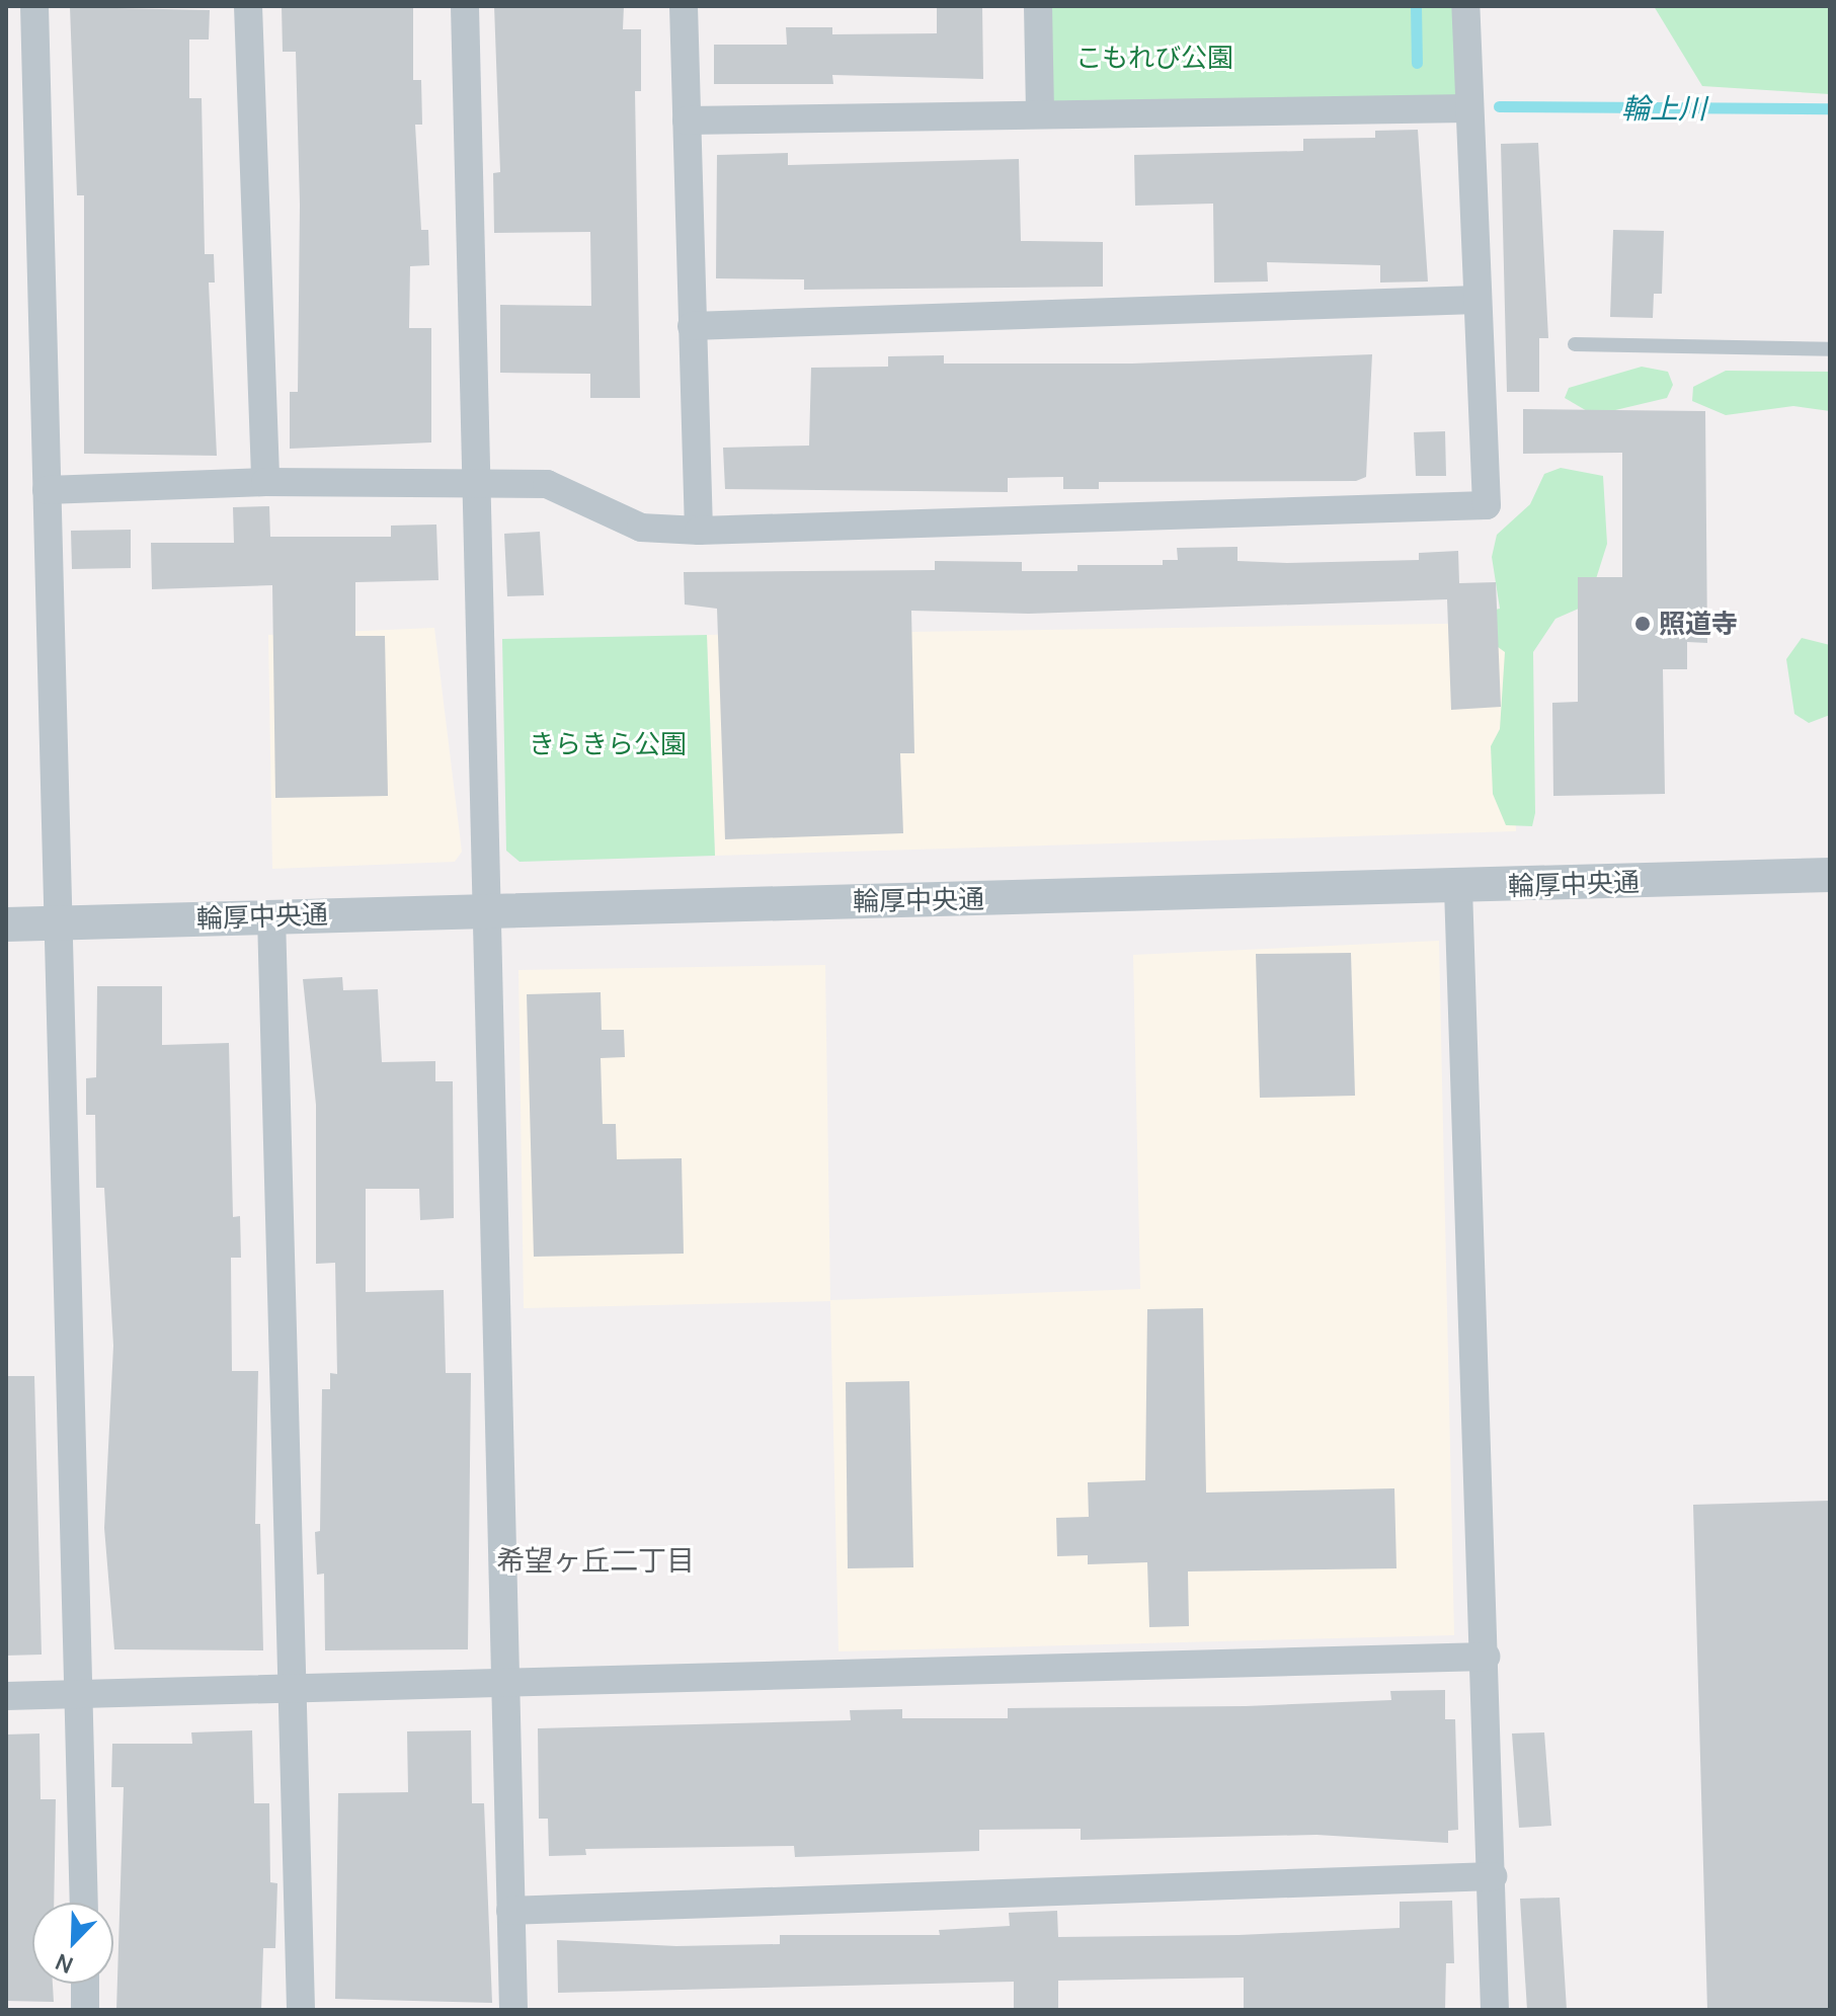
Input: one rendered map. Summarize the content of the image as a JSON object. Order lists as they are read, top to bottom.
{
  "streets": {
    "street": ["輪厚中央通"]
  },
  "districts": ["希望ヶ丘二丁目"],
  "water": ["輪上川"],
  "parks": ["こもれび公園", "きらきら公園"],
  "places": ["照道寺"],
  "north": "bottom left"
}
